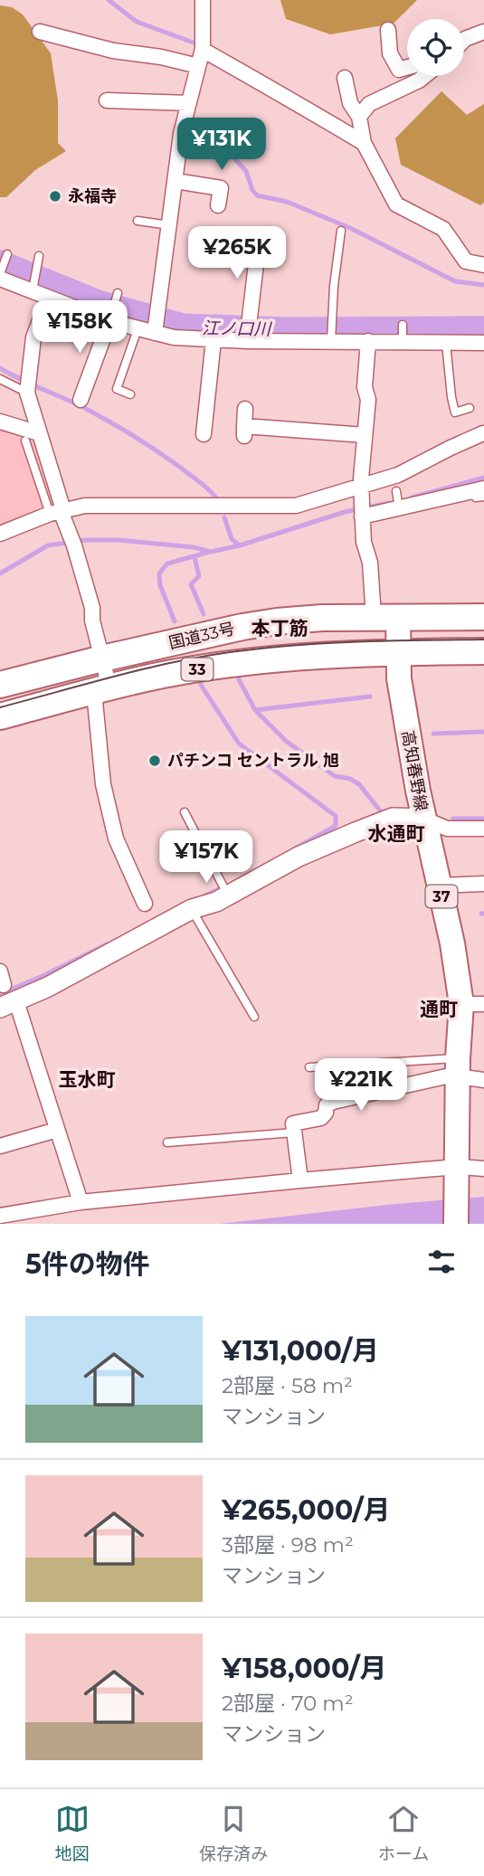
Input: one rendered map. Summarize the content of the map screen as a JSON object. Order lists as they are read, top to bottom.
{
  "streets": {
    "highway": ["国道33号", "33"],
    "main road": ["高知春野線", "37"]
  },
  "crossings": [
    ["国道33号", "高知春野線"]
  ],
  "districts": [
    "本丁筋",
    "水通町",
    "通町",
    "玉水町"
  ],
  "water": ["江ノ口川"],
  "places": ["永福寺", "パチンコ セントラル 旭"],
  "page": {
    "price": [
      "¥131K",
      "¥265K",
      "¥158K",
      "¥157K",
      "¥221K"
    ],
    "heading": "5件の物件",
    "list": [
      {
        "name": "¥131,000/月",
        "note": "2部屋 · 58 m² · マンション"
      },
      {
        "name": "¥265,000/月",
        "note": "3部屋 · 98 m² · マンション"
      },
      {
        "name": "¥158,000/月",
        "note": "2部屋 · 70 m² · マンション"
      }
    ],
    "tabs": ["地図", "保存済み", "ホーム"]
  }
}
